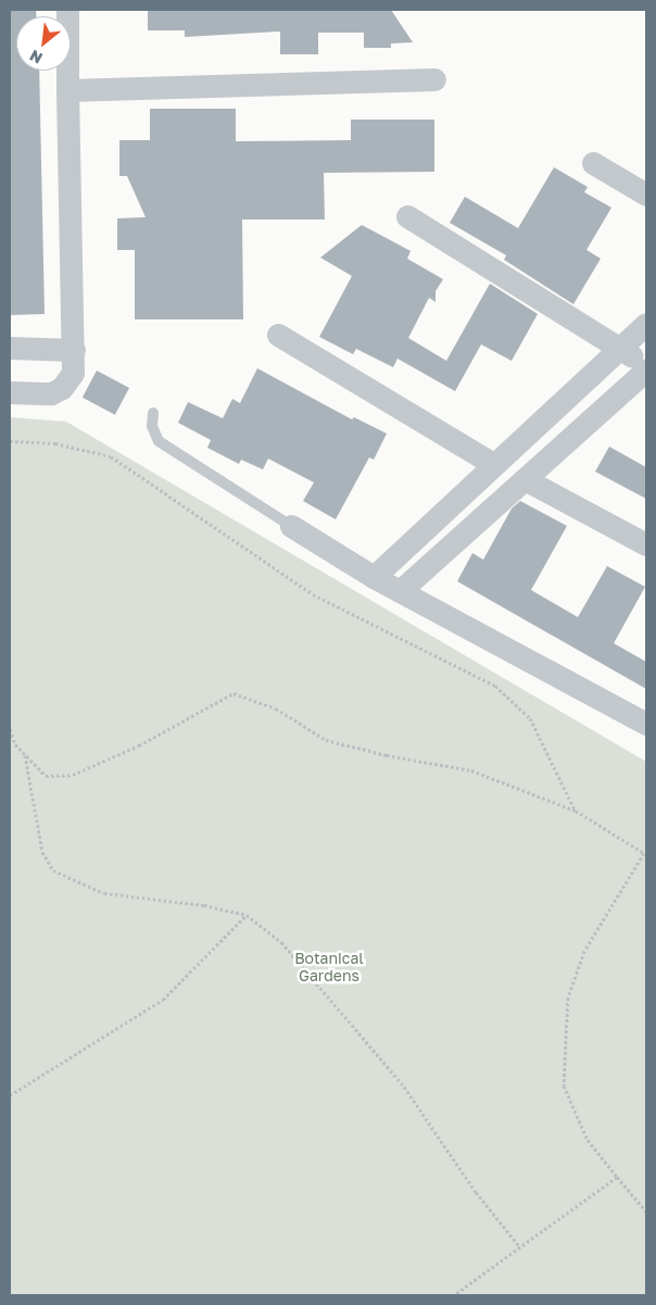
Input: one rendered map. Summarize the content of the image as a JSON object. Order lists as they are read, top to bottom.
{
  "parks": ["Botanical Gardens"],
  "north": "bottom left"
}
